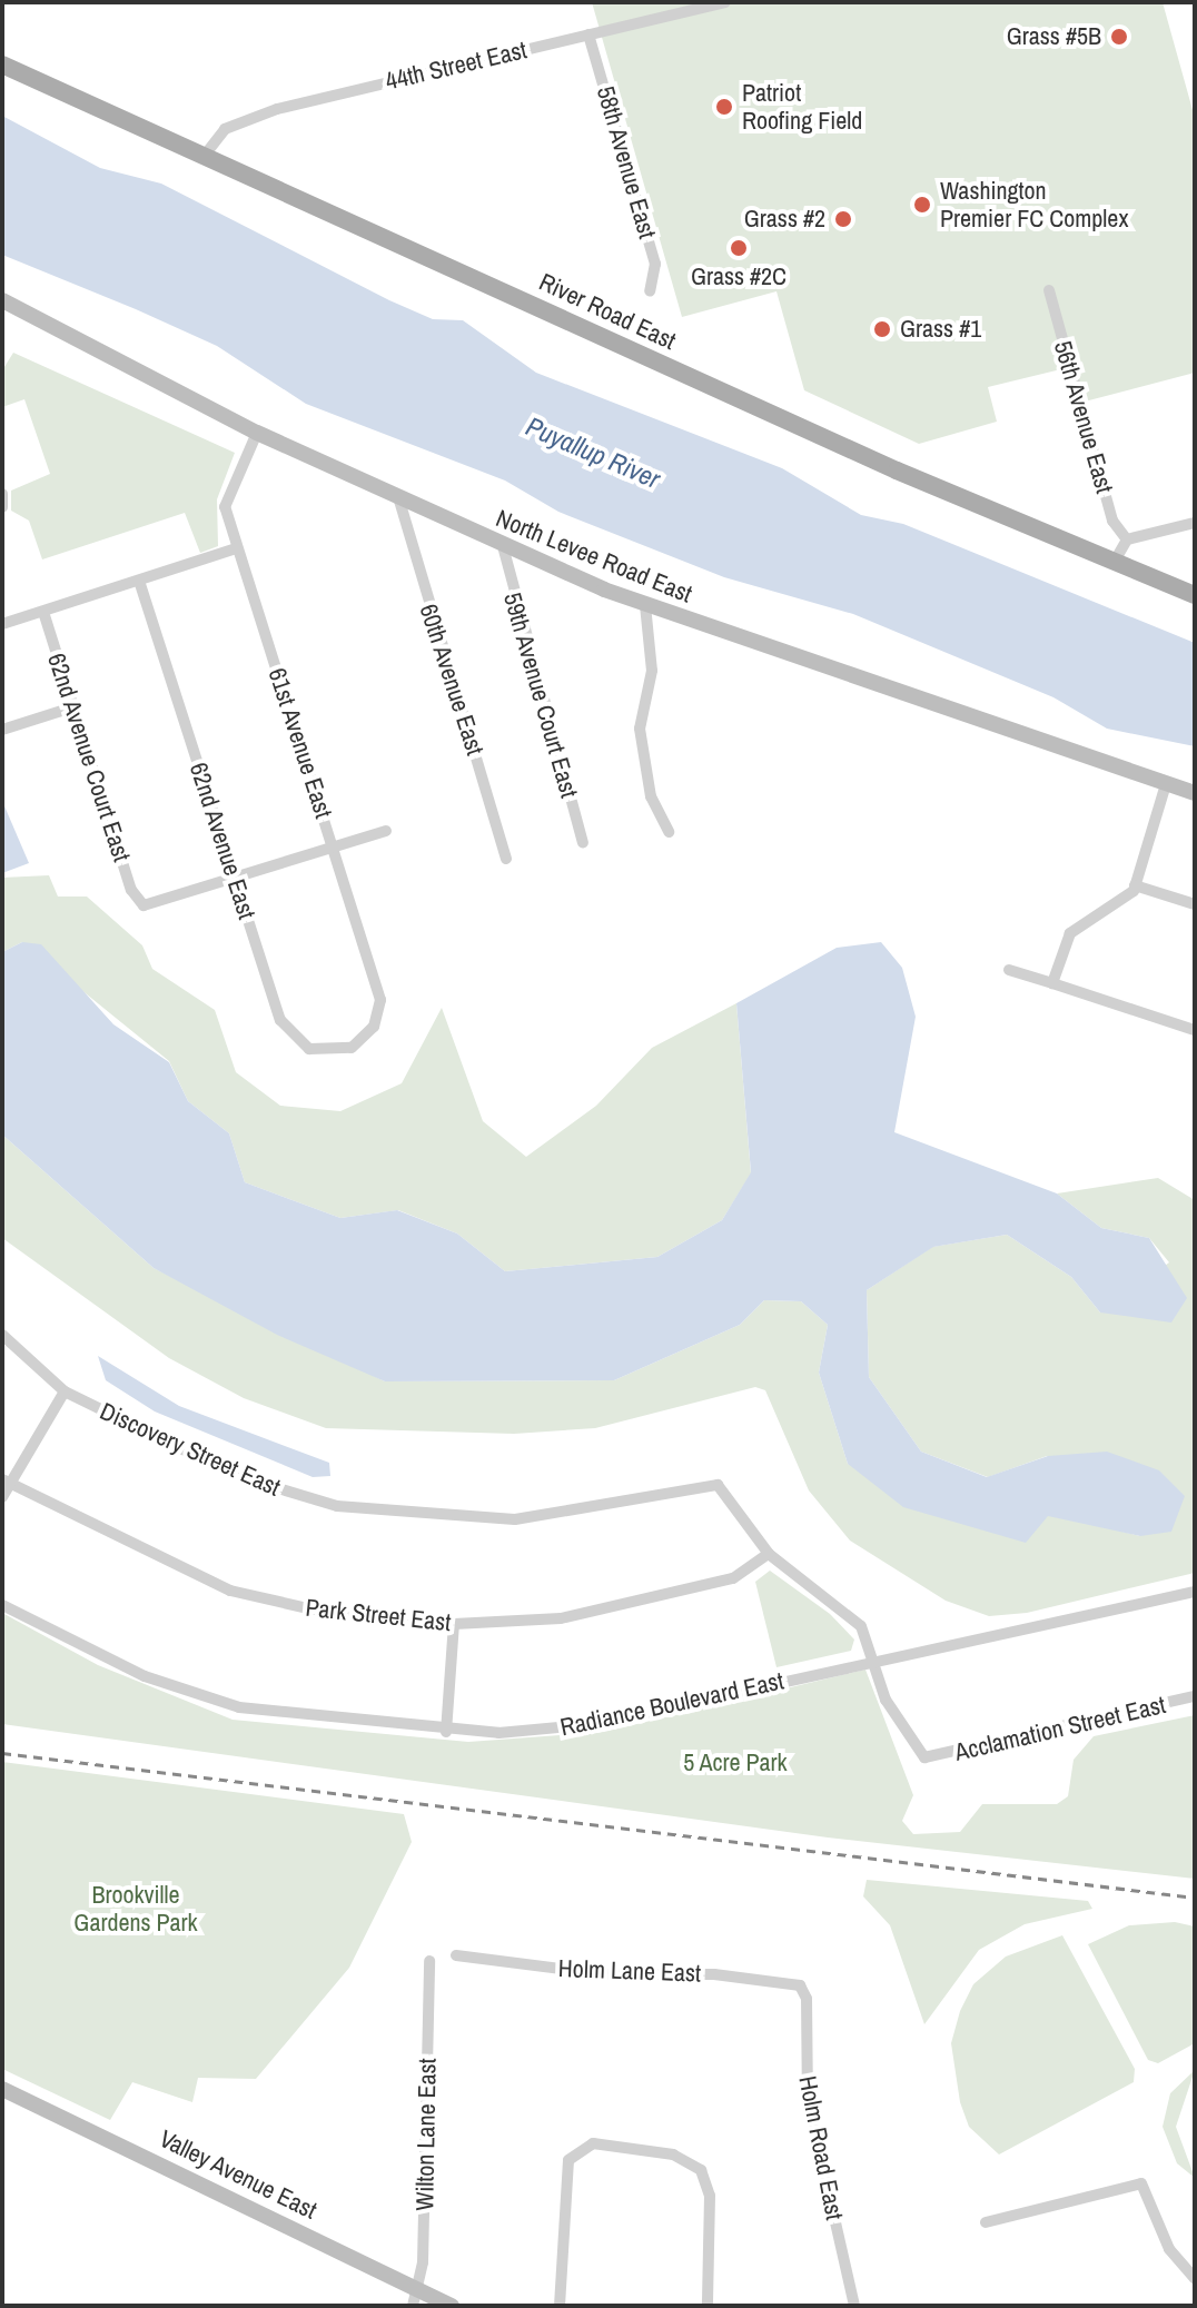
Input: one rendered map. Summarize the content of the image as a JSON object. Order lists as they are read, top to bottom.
{
  "streets": {
    "main road": ["River Road East"],
    "street": [
      "44th Street East",
      "58th Avenue East",
      "56th Avenue East",
      "North Levee Road East",
      "60th Avenue East",
      "59th Avenue Court East",
      "61st Avenue East",
      "62nd Avenue Court East",
      "62nd Avenue East",
      "Discovery Street East",
      "Park Street East",
      "Radiance Boulevard East",
      "Acclamation Street East",
      "Holm Lane East",
      "Wilton Lane East",
      "Holm Road East",
      "Valley Avenue East"
    ]
  },
  "crossings": [
    ["44th Street East", "58th Avenue East"],
    ["44th Street East", "River Road East"],
    ["North Levee Road East", "60th Avenue East"],
    ["North Levee Road East", "59th Avenue Court East"],
    ["North Levee Road East", "61st Avenue East"],
    ["61st Avenue East", "62nd Avenue East"],
    ["62nd Avenue Court East", "62nd Avenue East"],
    ["Discovery Street East", "Park Street East"],
    ["Radiance Boulevard East", "Acclamation Street East"],
    ["Holm Lane East", "Holm Road East"],
    ["Wilton Lane East", "Valley Avenue East"]
  ],
  "water": ["Puyallup River"],
  "parks": ["5 Acre Park", "Brookville Gardens Park"],
  "places": [
    "Grass #5B",
    "Patriot Roofing Field",
    "Washington Premier FC Complex",
    "Grass #2",
    "Grass #2C",
    "Grass #1"
  ]
}
